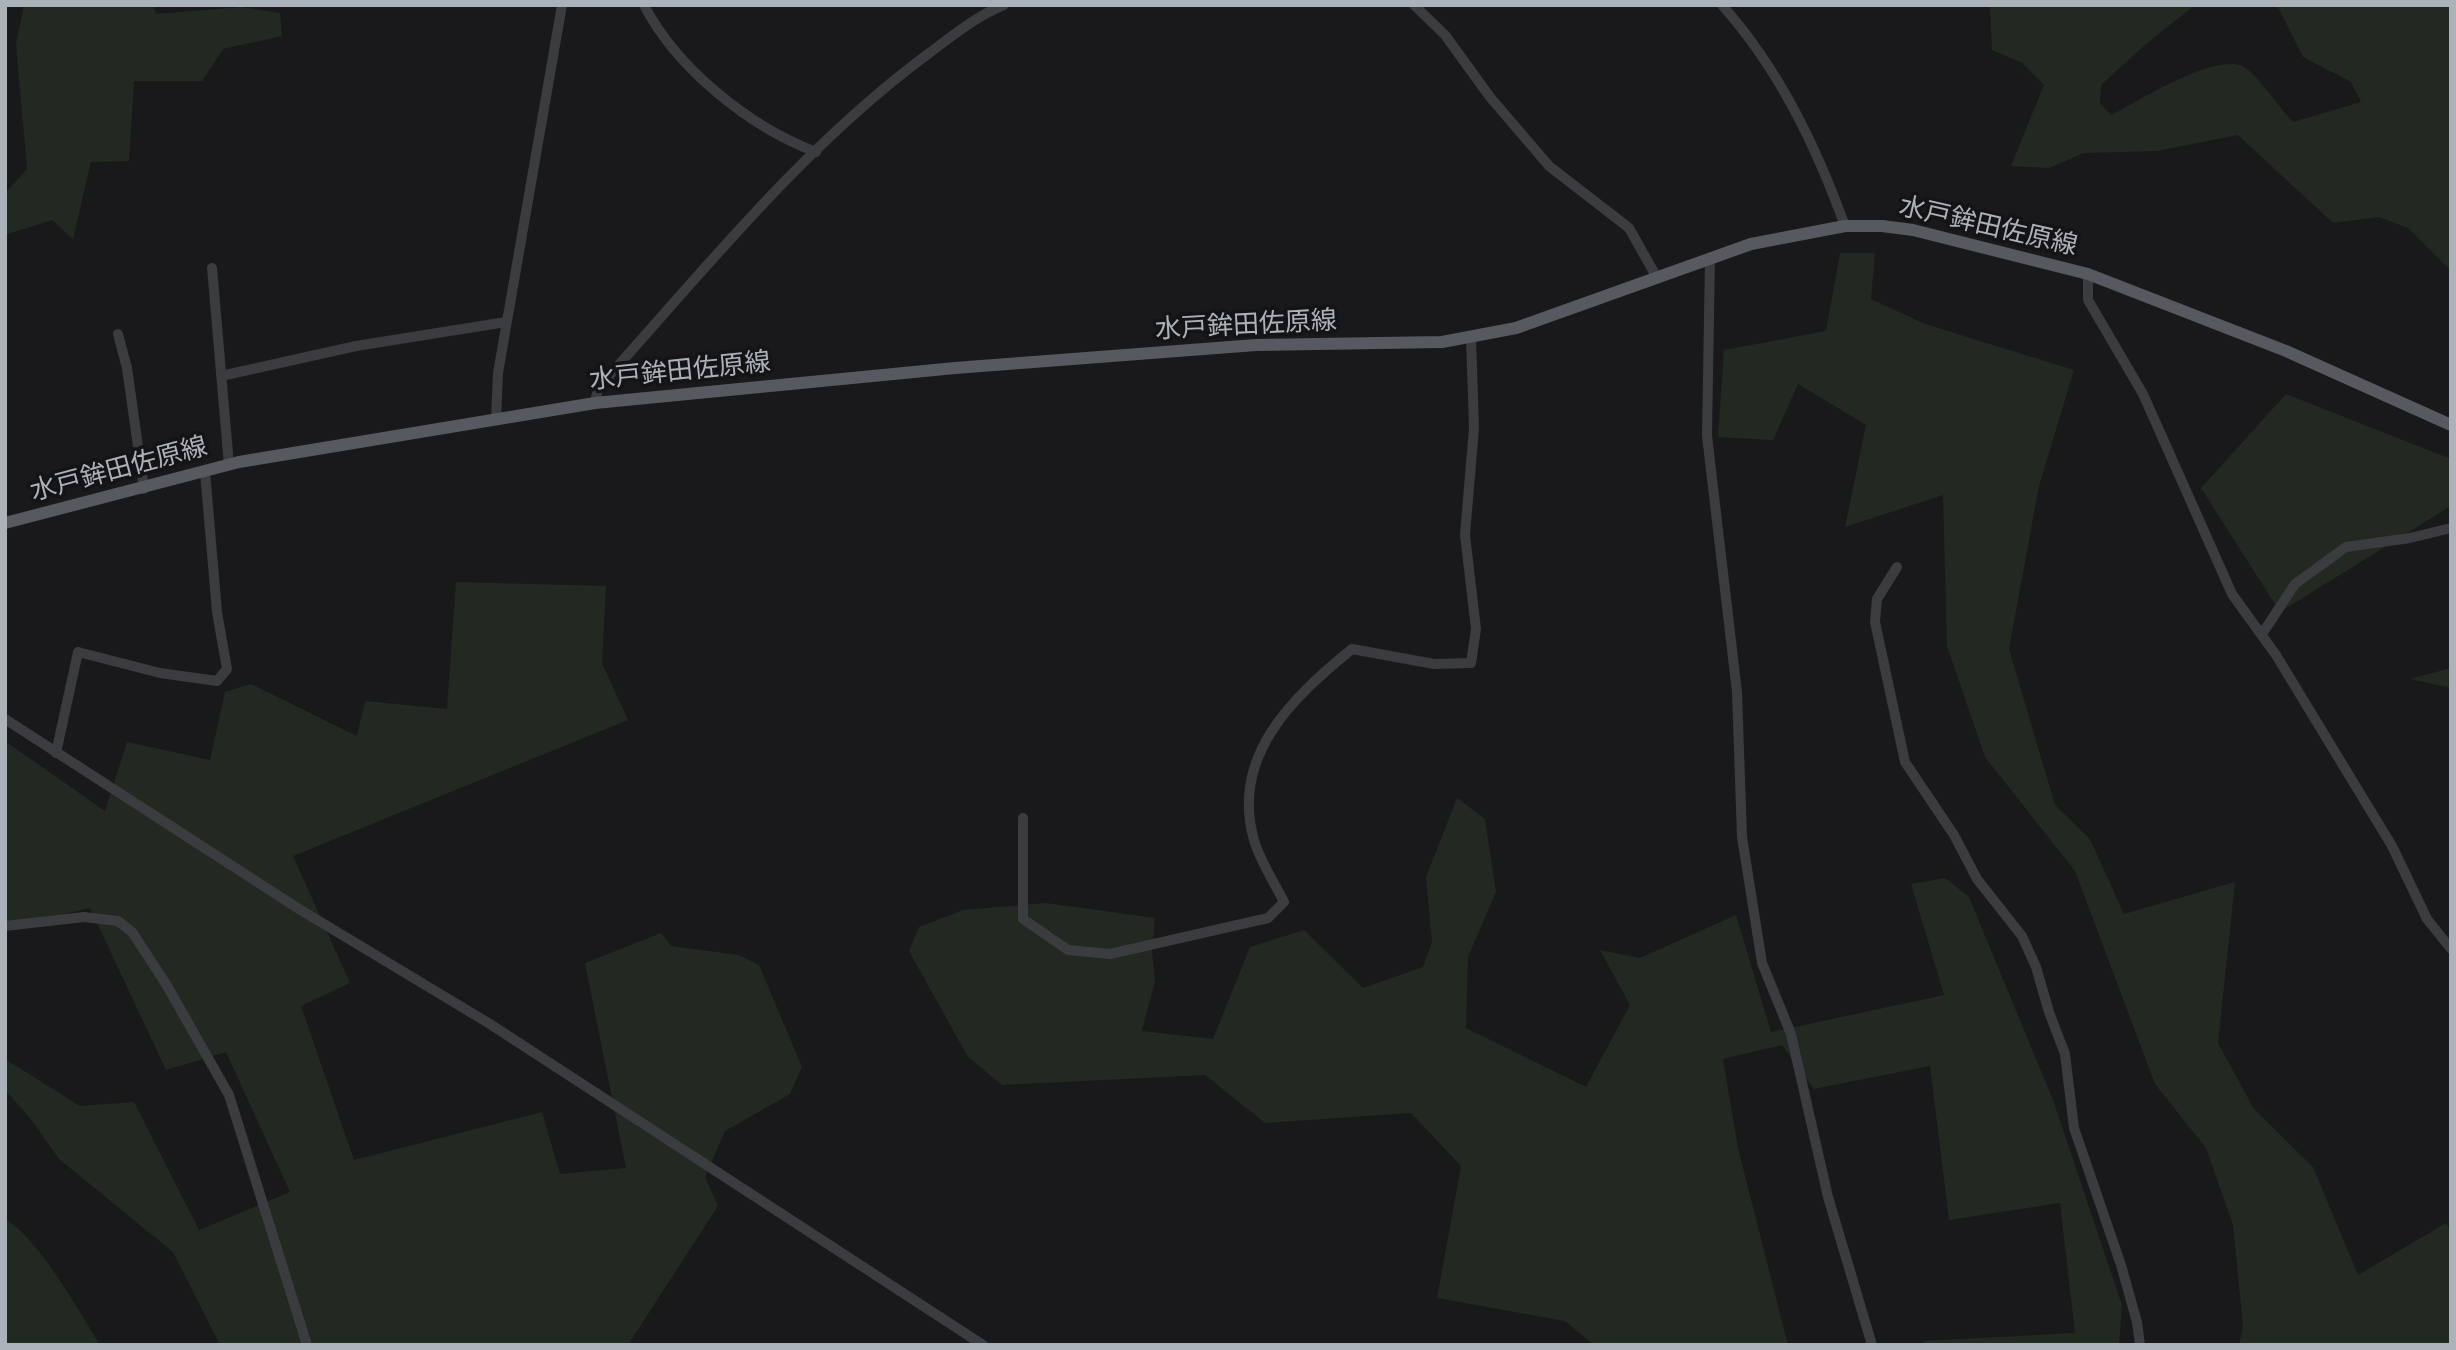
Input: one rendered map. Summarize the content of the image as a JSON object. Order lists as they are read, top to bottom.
{
  "streets": {
    "main road": ["水戸鉾田佐原線"]
  }
}
